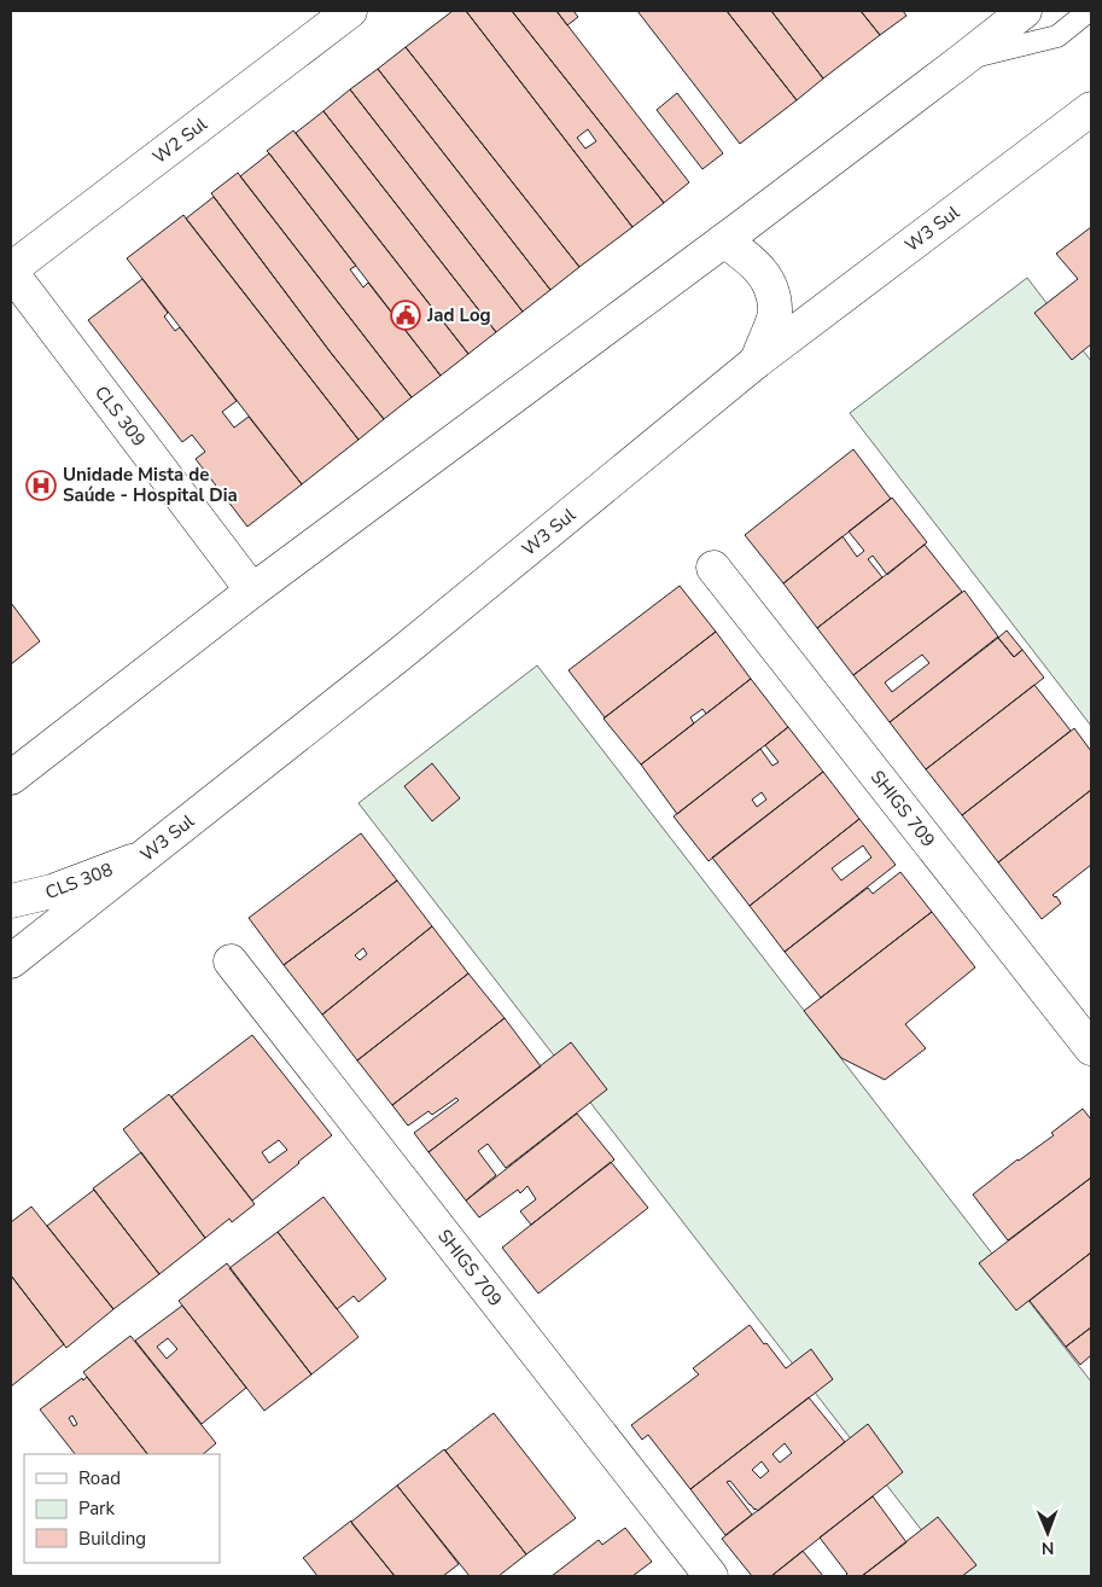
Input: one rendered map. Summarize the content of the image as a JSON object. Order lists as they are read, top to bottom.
{
  "streets": {
    "main road": [
      "W2 Sul",
      "W3 Sul",
      "CLS 309",
      "SHIGS 709",
      "CLS 308"
    ]
  },
  "crossings": [
    ["W2 Sul", "CLS 309"],
    ["W3 Sul", "CLS 308"]
  ],
  "places": {
    "public building": ["Jad Log"],
    "hospital": ["Unidade Mista de Saúde - Hospital Dia"]
  },
  "legend": ["Road", "Park", "Building"],
  "north": "bottom"
}
